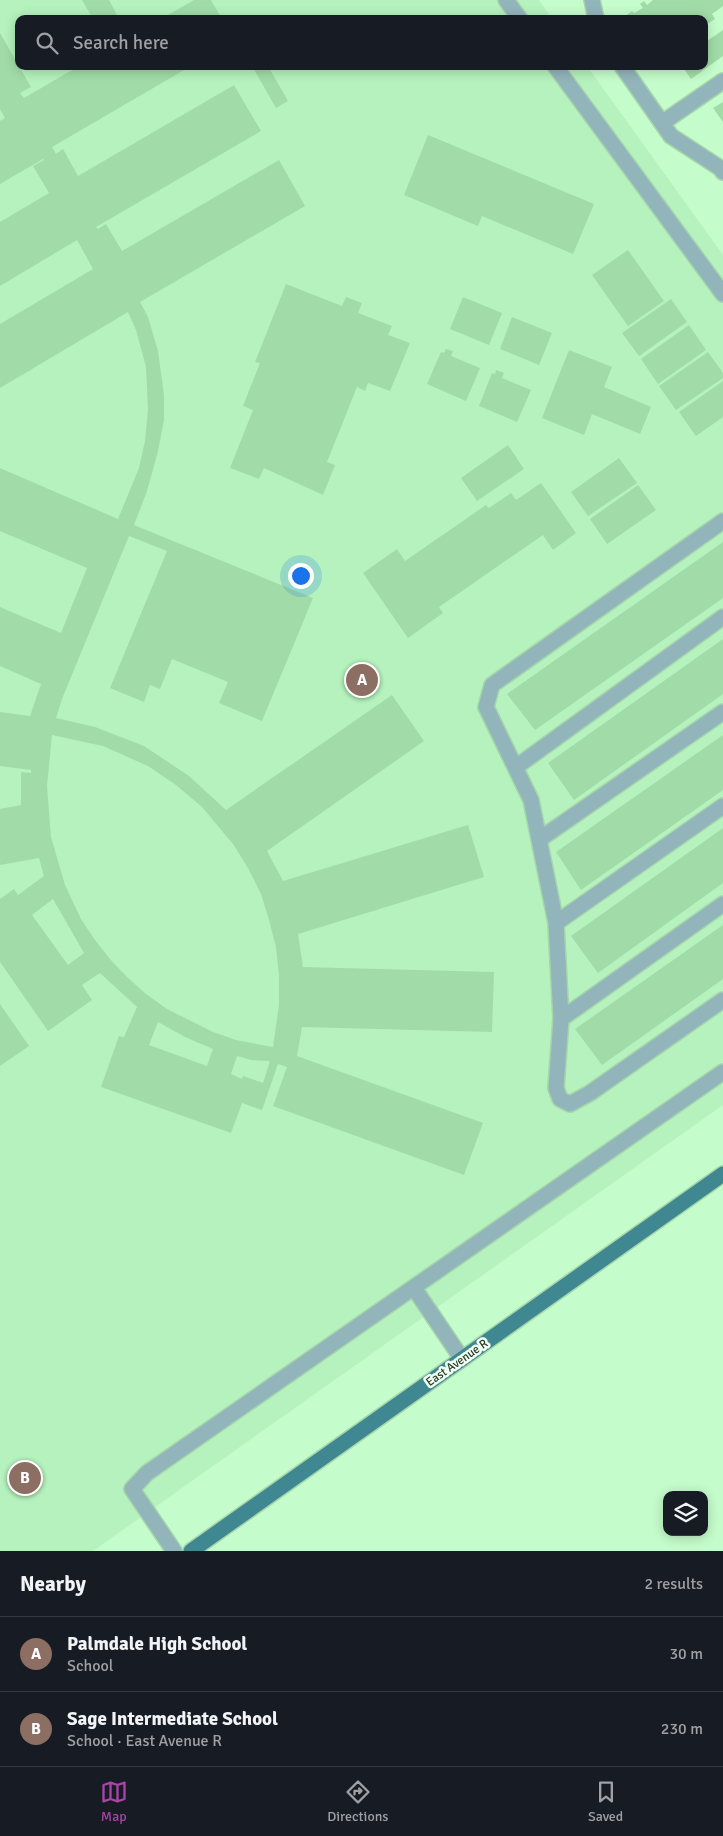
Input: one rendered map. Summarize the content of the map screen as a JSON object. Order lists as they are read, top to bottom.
{
  "streets": {
    "main road": ["East Avenue R"]
  },
  "page": {
    "search": "Search here",
    "pins": ["A", "B"],
    "heading": ["Nearby", "2 results"],
    "list": [
      {
        "mark": "A",
        "name": "Palmdale High School",
        "note": "School",
        "value": "30 m"
      },
      {
        "mark": "B",
        "name": "Sage Intermediate School",
        "note": "School · East Avenue R",
        "value": "230 m"
      }
    ],
    "nav": ["Map", "Directions", "Saved"]
  }
}
